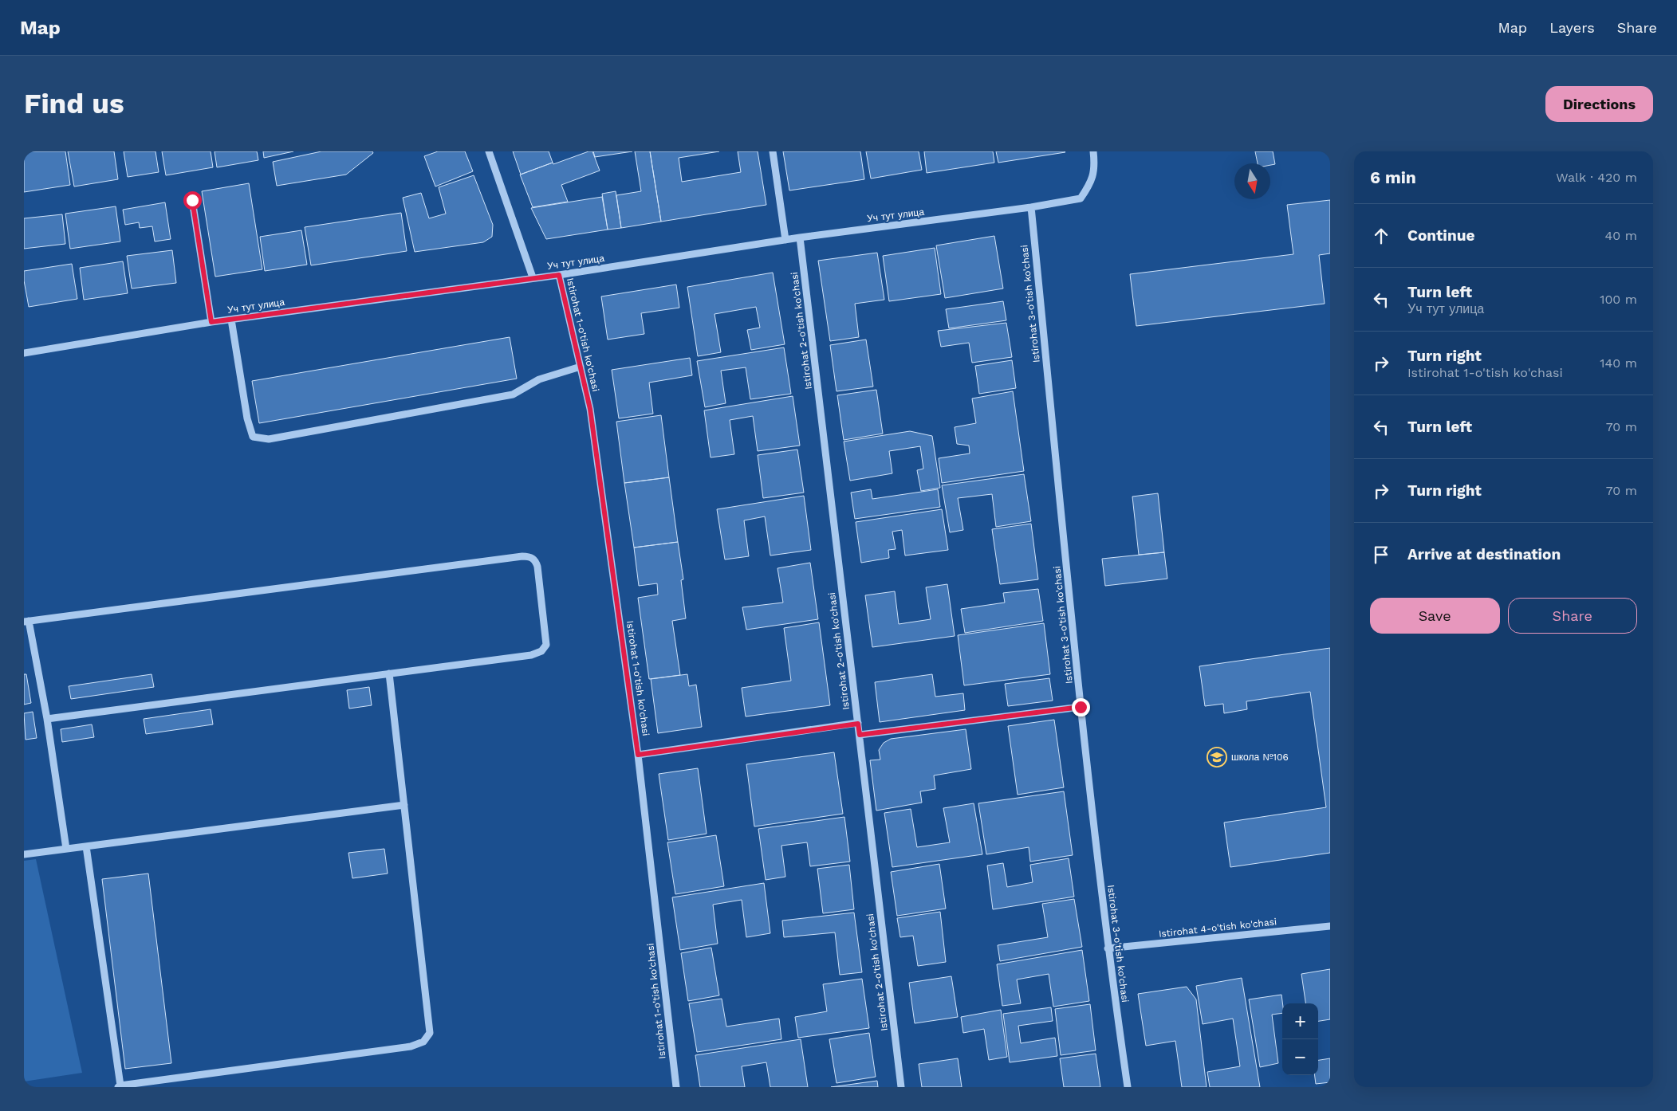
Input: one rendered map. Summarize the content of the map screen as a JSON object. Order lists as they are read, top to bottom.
{
  "streets": {
    "street": [
      "Уч тут улица",
      "Istirohat 3-o'tish ko'chasi",
      "Istirohat 2-o'tish ko'chasi",
      "Istirohat 1-o'tish ko'chasi",
      "Istirohat 4-o'tish ko'chasi"
    ]
  },
  "crossings": [
    ["Уч тут улица", "Istirohat 3-o'tish ko'chasi"],
    ["Уч тут улица", "Istirohat 2-o'tish ko'chasi"],
    ["Уч тут улица", "Istirohat 1-o'tish ko'chasi"],
    ["Istirohat 3-o'tish ko'chasi", "Istirohat 4-o'tish ko'chasi"]
  ],
  "places": {
    "school or university": ["школа №106"]
  },
  "north": "bottom",
  "page": {
    "header": "Map",
    "nav": ["Map", "Layers", "Share"],
    "buttons": [
      "Directions",
      ["Save", "Share"]
    ],
    "title": "Find us",
    "heading": ["6 min", "Walk · 420 m"],
    "list": [
      ["Continue", "40 m"],
      ["Turn left", "Уч тут улица", "100 m"],
      ["Turn right", "Istirohat 1-o'tish ko'chasi", "140 m"],
      ["Turn left", "70 m"],
      ["Turn right", "70 m"],
      "Arrive at destination"
    ],
    "map_buttons": ["+", "−"]
  }
}
